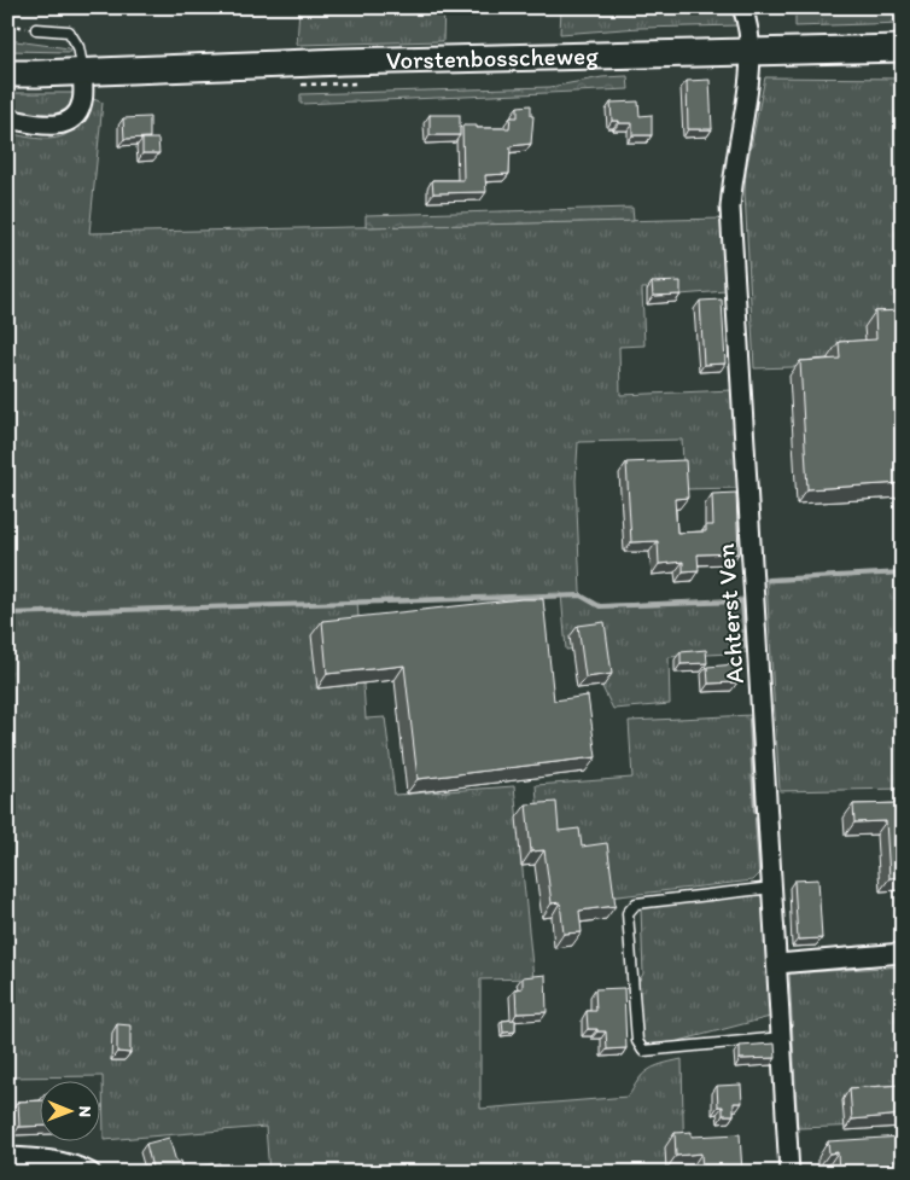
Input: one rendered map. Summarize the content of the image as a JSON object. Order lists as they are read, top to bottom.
{
  "streets": {
    "street": ["Vorstenbosscheweg", "Achterst Ven"]
  },
  "crossings": [
    ["Vorstenbosscheweg", "Achterst Ven"]
  ],
  "north": "right"
}
